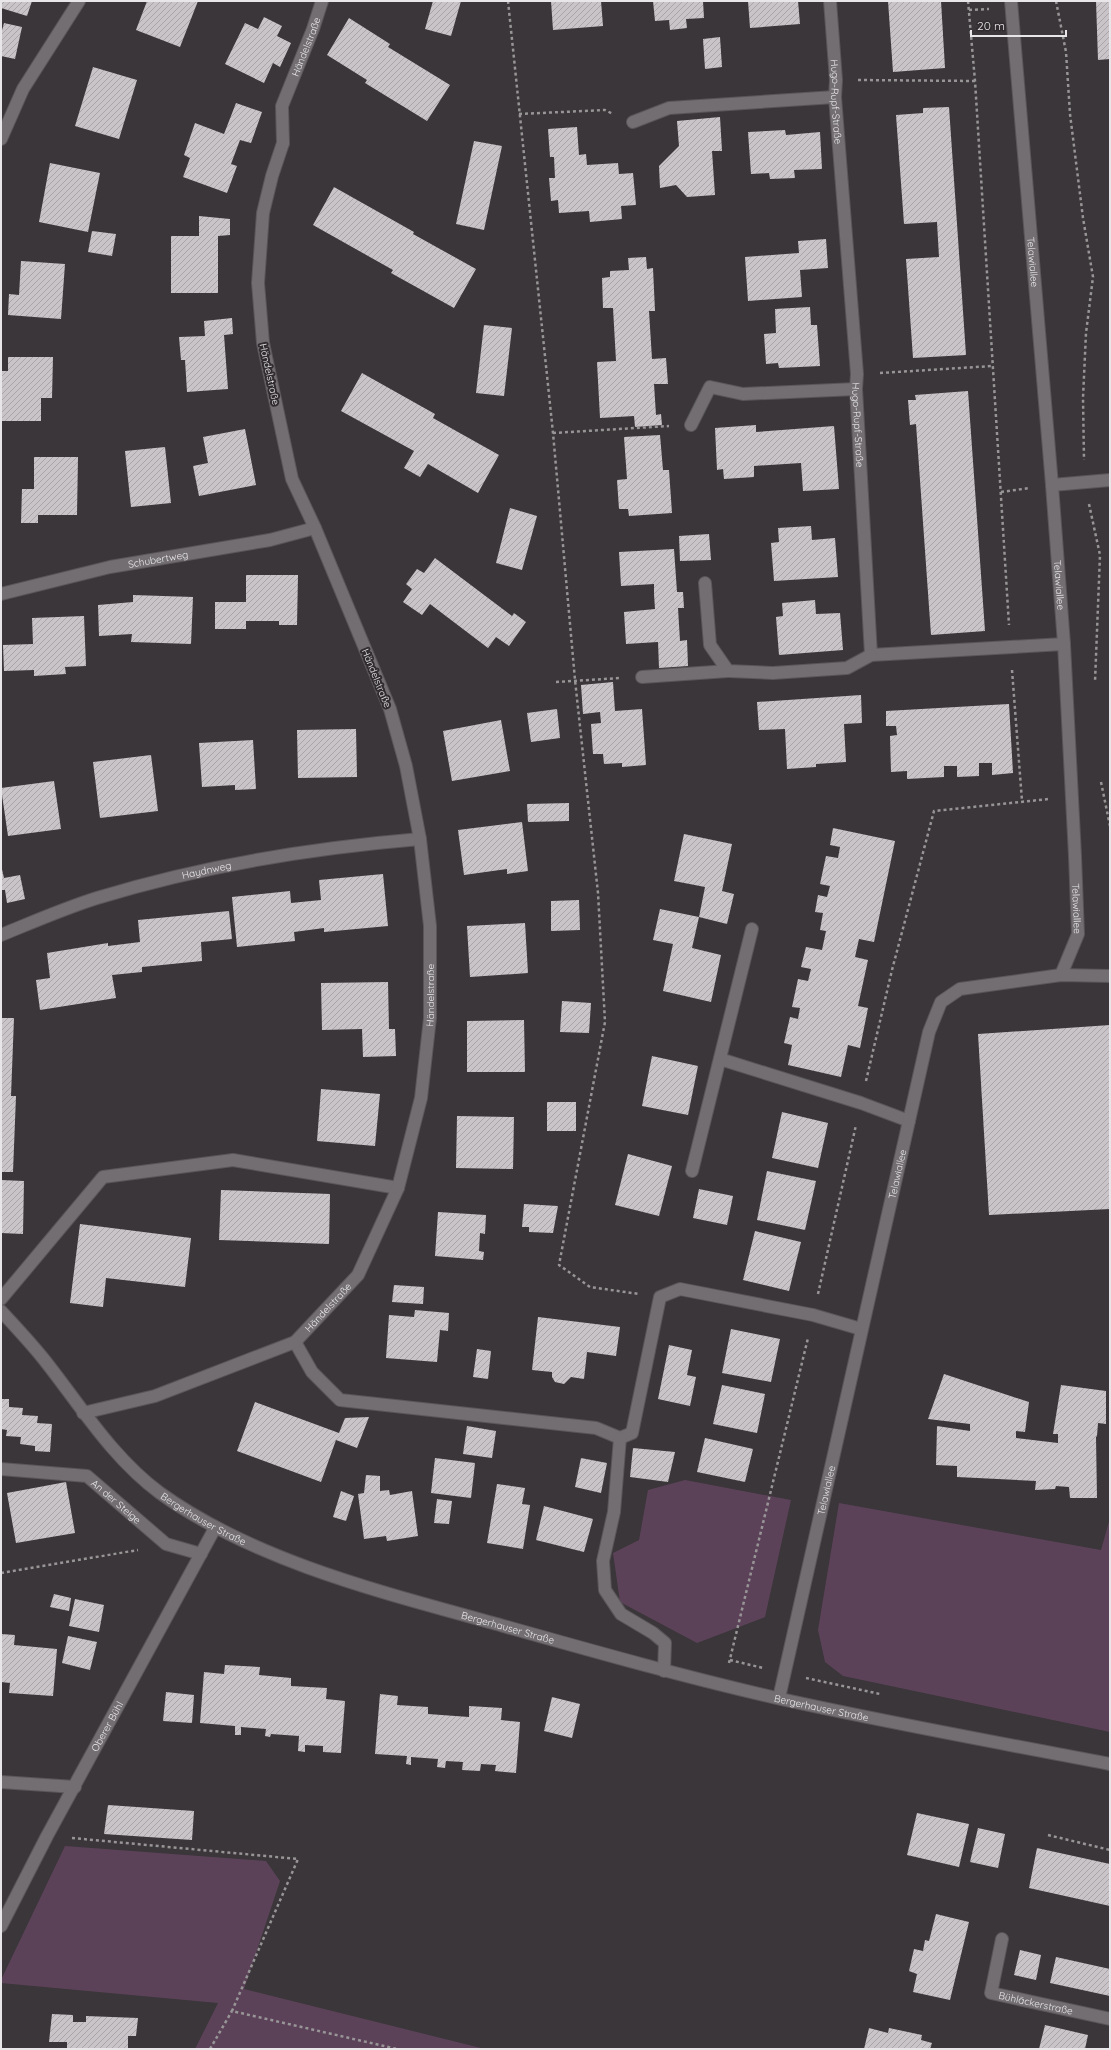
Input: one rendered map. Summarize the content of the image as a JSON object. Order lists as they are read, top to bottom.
{
  "streets": {
    "street": [
      "Händelstraße",
      "Hugo-Rupf-Straße",
      "Telawiallee",
      "Schubertweg",
      "Haydnweg",
      "An der Steige",
      "Bergerhauser Straße",
      "Oberer Bühl",
      "Bühläckerstraße"
    ]
  },
  "crossings": [
    ["Händelstraße", "Schubertweg"],
    ["Händelstraße", "Haydnweg"],
    ["Händelstraße", "Bergerhauser Straße"],
    ["Telawiallee", "Bergerhauser Straße"],
    ["An der Steige", "Oberer Bühl"],
    ["Bergerhauser Straße", "Oberer Bühl"]
  ],
  "scale_bar": "20 m"
}
